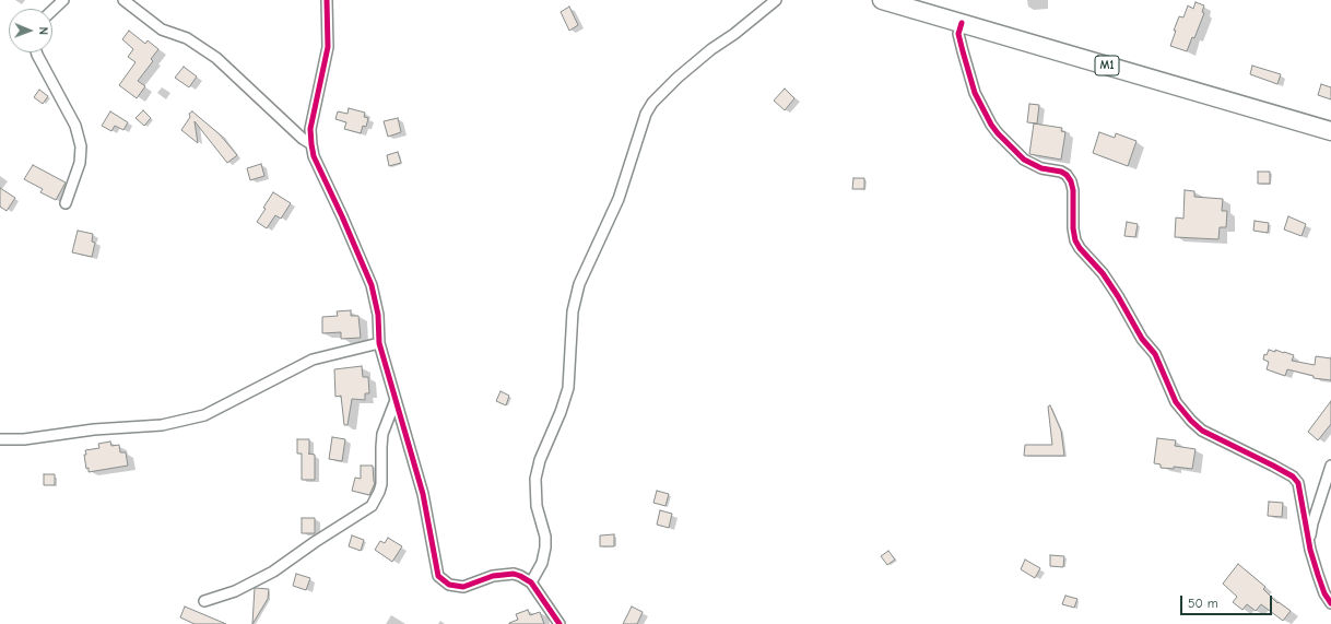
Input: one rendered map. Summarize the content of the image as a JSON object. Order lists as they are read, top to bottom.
{
  "streets": {
    "highway": ["M1"]
  },
  "scale_bar": "50 m",
  "north": "right"
}
